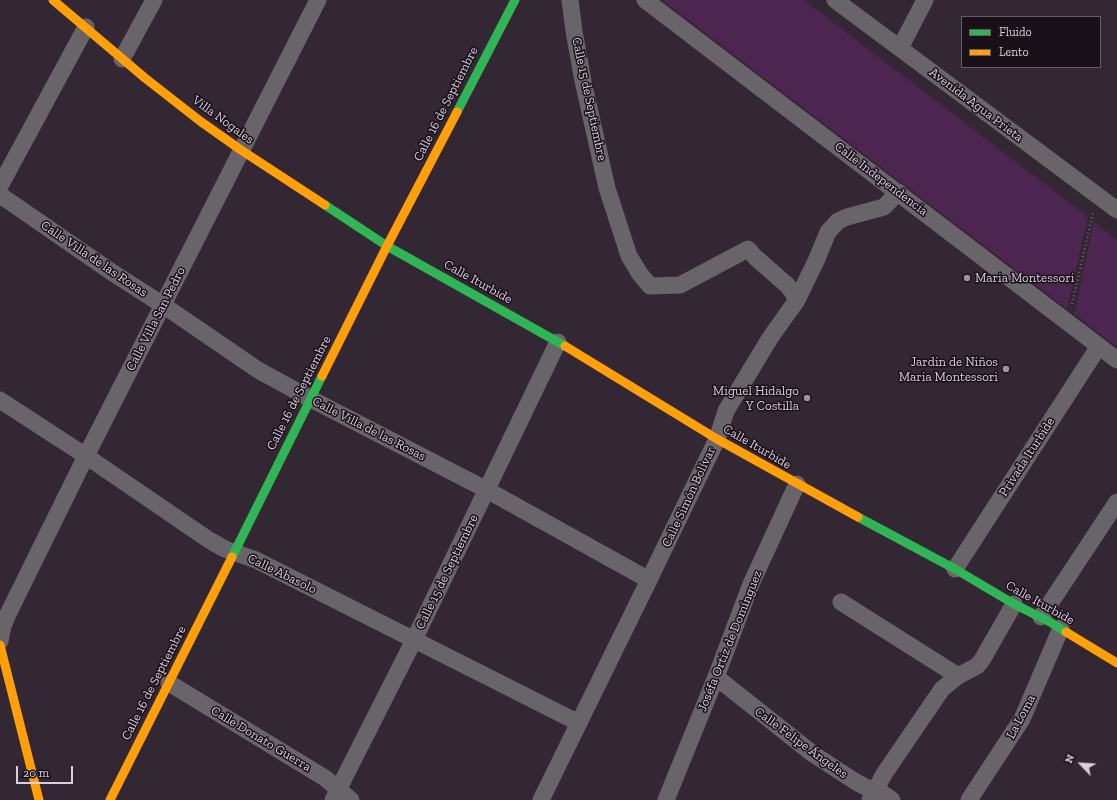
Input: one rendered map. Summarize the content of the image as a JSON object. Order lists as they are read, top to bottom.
{
  "streets": {
    "street": [
      "Calle 15 de Septiembre",
      "Calle 16 de Septiembre",
      "Avenida Agua Prieta",
      "Villa Nogales",
      "Calle Independencia",
      "Calle Villa de las Rosas",
      "Calle Iturbide",
      "Calle Villa San Pedro",
      "Privada Iturbide",
      "Calle Simón Bolívar",
      "Calle Abasolo",
      "Joséfa Ortiz de Domínguez",
      "La Loma",
      "Calle Donato Guerra",
      "Calle Felipe Ángeles"
    ]
  },
  "crossings": [
    ["Calle 15 de Septiembre", "Calle Villa de las Rosas"],
    ["Calle 15 de Septiembre", "Calle Iturbide"],
    ["Calle 15 de Septiembre", "Calle Simón Bolívar"],
    ["Calle 15 de Septiembre", "Calle Abasolo"],
    ["Calle 15 de Septiembre", "Calle Donato Guerra"],
    ["Calle 16 de Septiembre", "Villa Nogales"],
    ["Calle 16 de Septiembre", "Calle Villa de las Rosas"],
    ["Calle 16 de Septiembre", "Calle Iturbide"],
    ["Calle 16 de Septiembre", "Calle Abasolo"],
    ["Calle 16 de Septiembre", "Calle Donato Guerra"],
    ["Villa Nogales", "Calle Iturbide"],
    ["Villa Nogales", "Calle Villa San Pedro"],
    ["Calle Independencia", "Privada Iturbide"],
    ["Calle Independencia", "Calle Simón Bolívar"],
    ["Calle Villa de las Rosas", "Calle Villa San Pedro"],
    ["Calle Villa de las Rosas", "Calle Simón Bolívar"],
    ["Calle Iturbide", "Privada Iturbide"],
    ["Calle Iturbide", "Calle Simón Bolívar"],
    ["Calle Iturbide", "Joséfa Ortiz de Domínguez"],
    ["Calle Iturbide", "La Loma"],
    ["Calle Villa San Pedro", "Calle Abasolo"],
    ["Calle Simón Bolívar", "Calle Abasolo"],
    ["Joséfa Ortiz de Domínguez", "Calle Felipe Ángeles"]
  ],
  "places": ["Maria Montessori", "Jardin de Niños Maria Montessori", "Miguel Hidalgo Y Costilla"],
  "legend": ["Fluido", "Lento"],
  "scale_bar": "20 m",
  "north": "top left"
}
